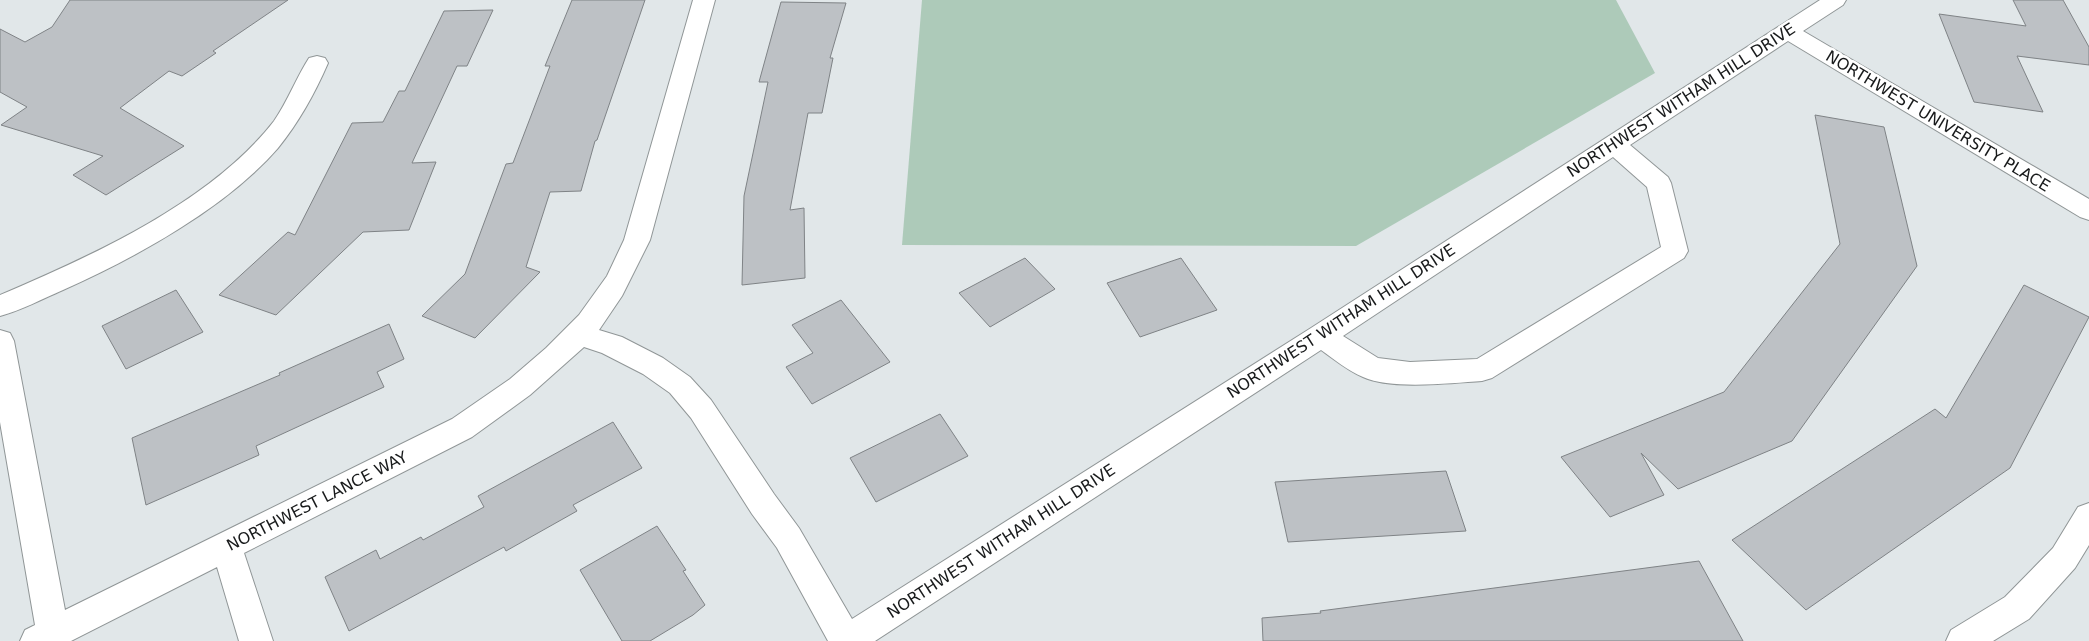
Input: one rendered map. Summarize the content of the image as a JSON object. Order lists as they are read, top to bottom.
{
  "streets": {
    "street": ["NORTHWEST WITHAM HILL DRIVE", "NORTHWEST UNIVERSITY PLACE", "NORTHWEST LANCE WAY"]
  },
  "crossings": [
    ["NORTHWEST WITHAM HILL DRIVE", "NORTHWEST UNIVERSITY PLACE"]
  ]
}
